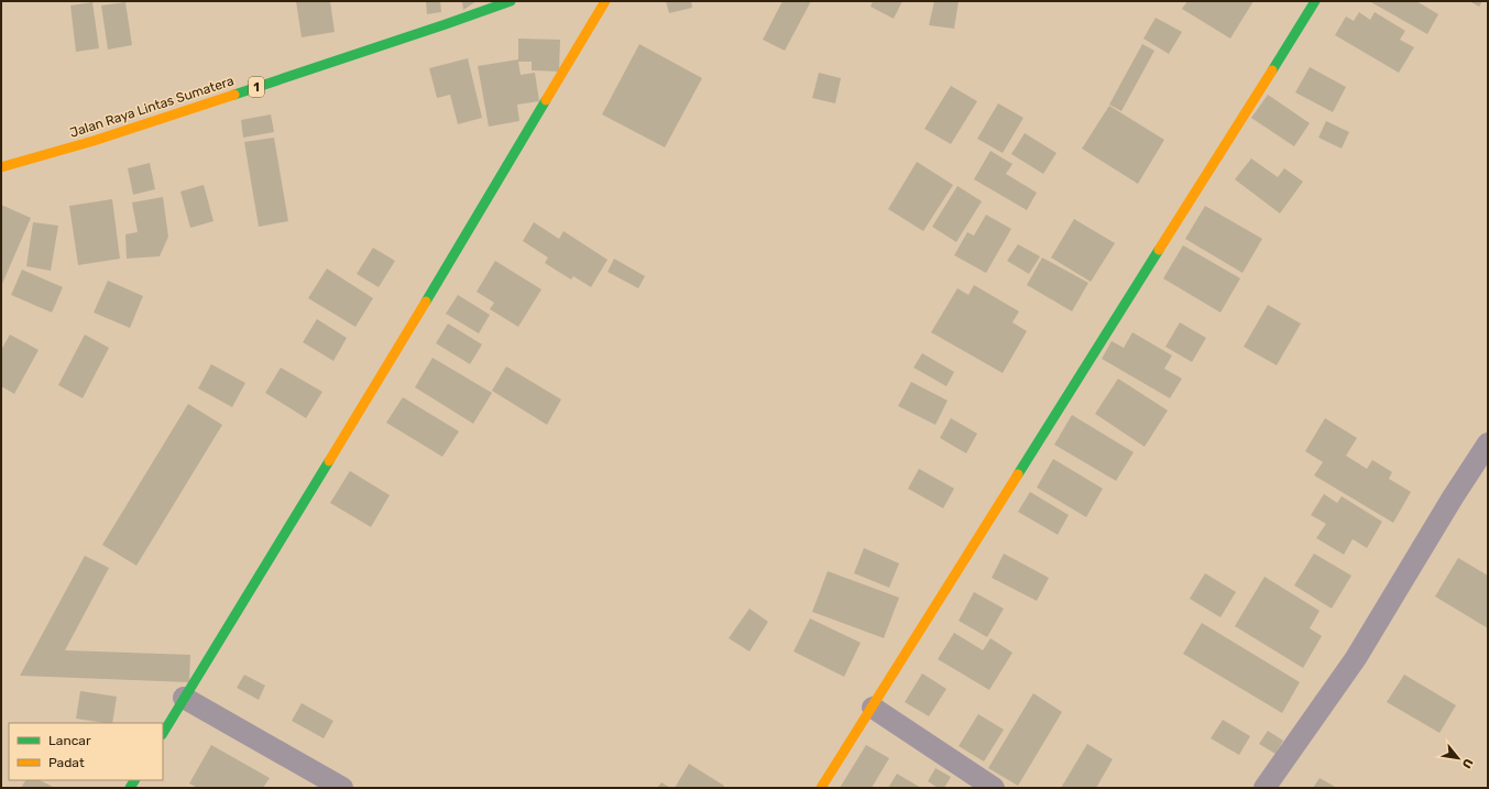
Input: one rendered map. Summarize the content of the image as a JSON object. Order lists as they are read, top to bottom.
{
  "streets": {
    "main road": ["1", "Jalan Raya Lintas Sumatera"]
  },
  "legend": ["Lancar", "Padat"],
  "north": "bottom right"
}
